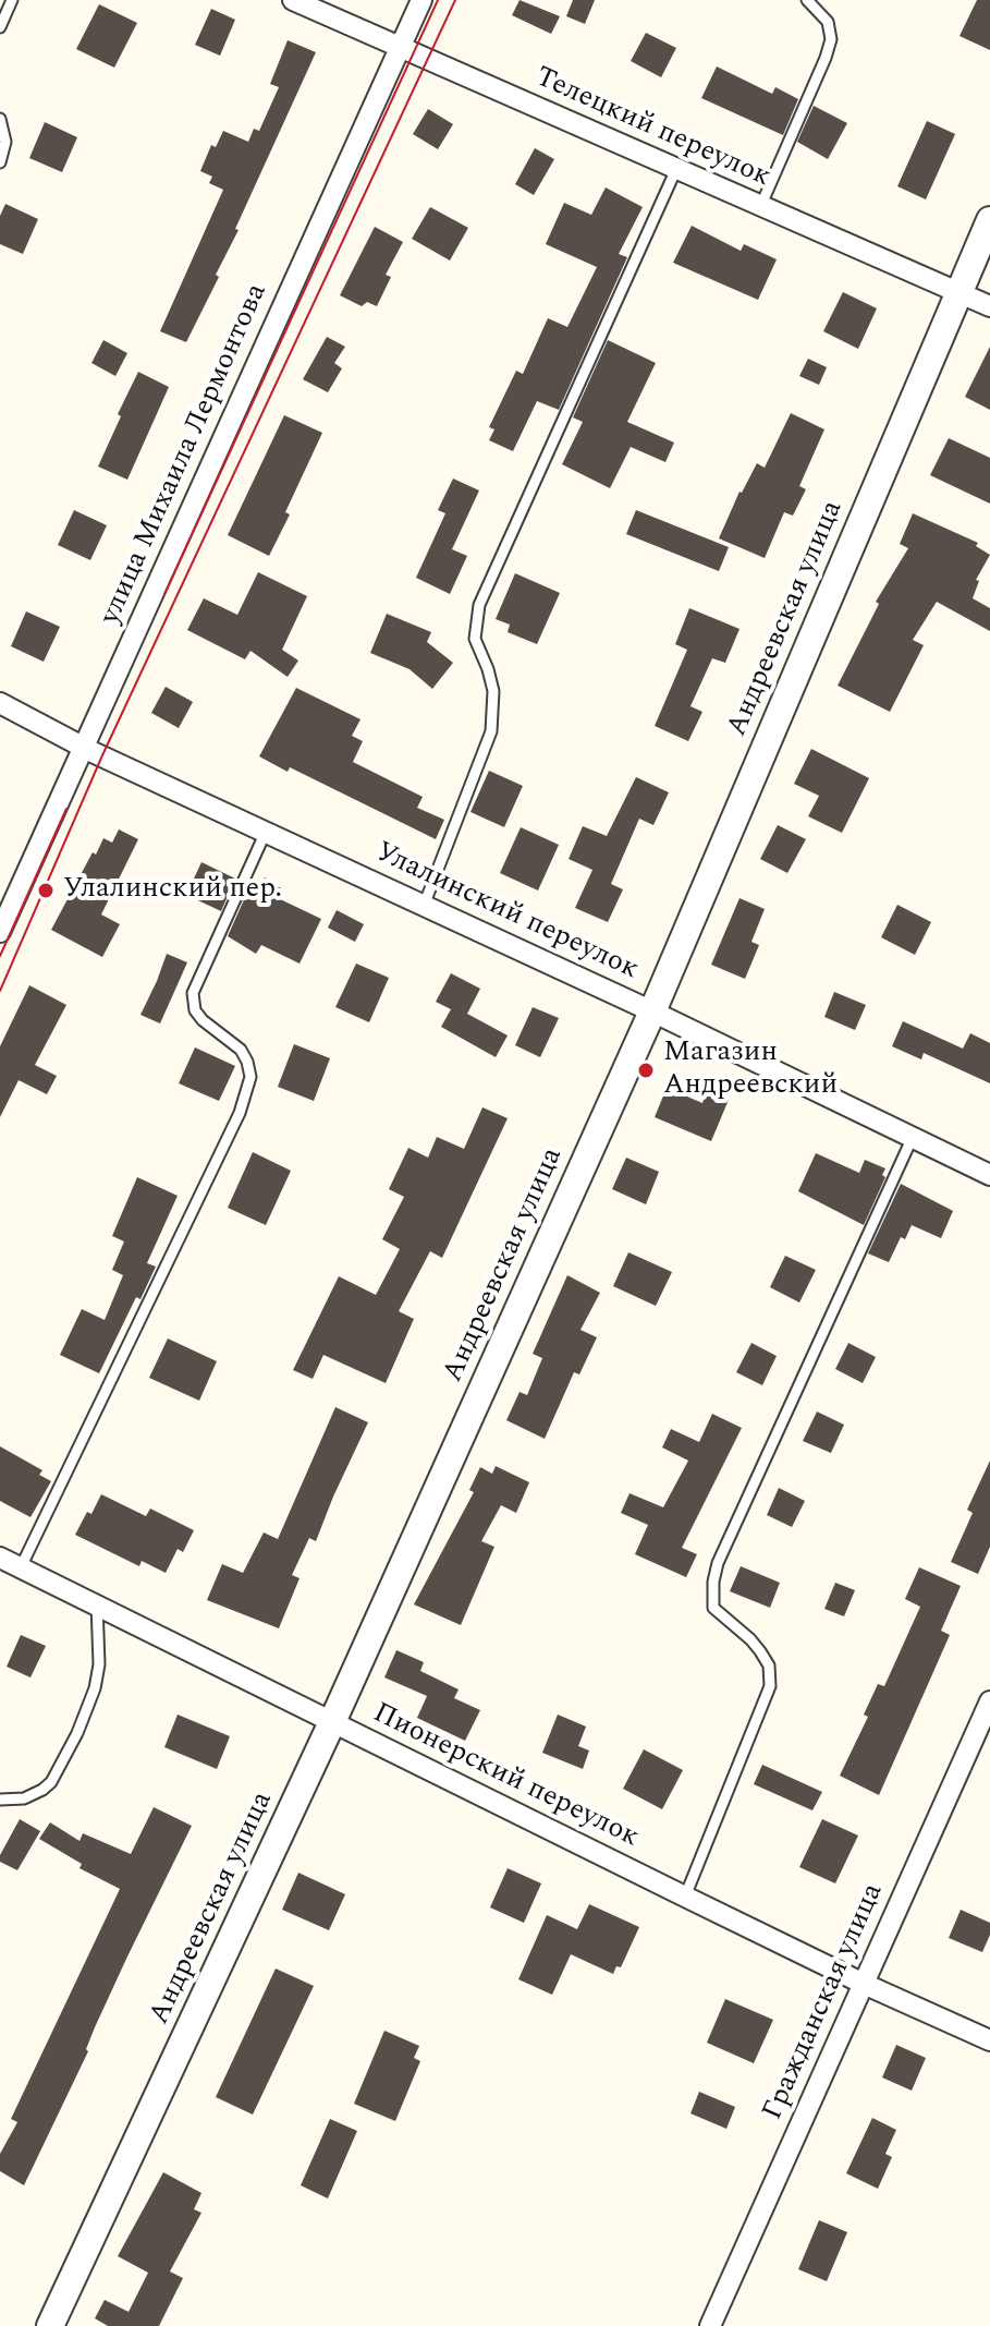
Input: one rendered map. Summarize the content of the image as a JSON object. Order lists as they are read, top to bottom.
{
  "streets": {
    "street": [
      "Телецкий переулок",
      "улица Михаила Лермонтова",
      "Андреевская улица",
      "Улалинский переулок",
      "Пионерский переулок",
      "Гражданская улица"
    ]
  },
  "crossings": [
    ["Телецкий переулок", "улица Михаила Лермонтова"],
    ["Телецкий переулок", "Андреевская улица"],
    ["улица Михаила Лермонтова", "Улалинский переулок"],
    ["Андреевская улица", "Улалинский переулок"],
    ["Андреевская улица", "Пионерский переулок"],
    ["Пионерский переулок", "Гражданская улица"]
  ],
  "places": ["Улалинский пер.", "Магазин Андреевский"]
}
